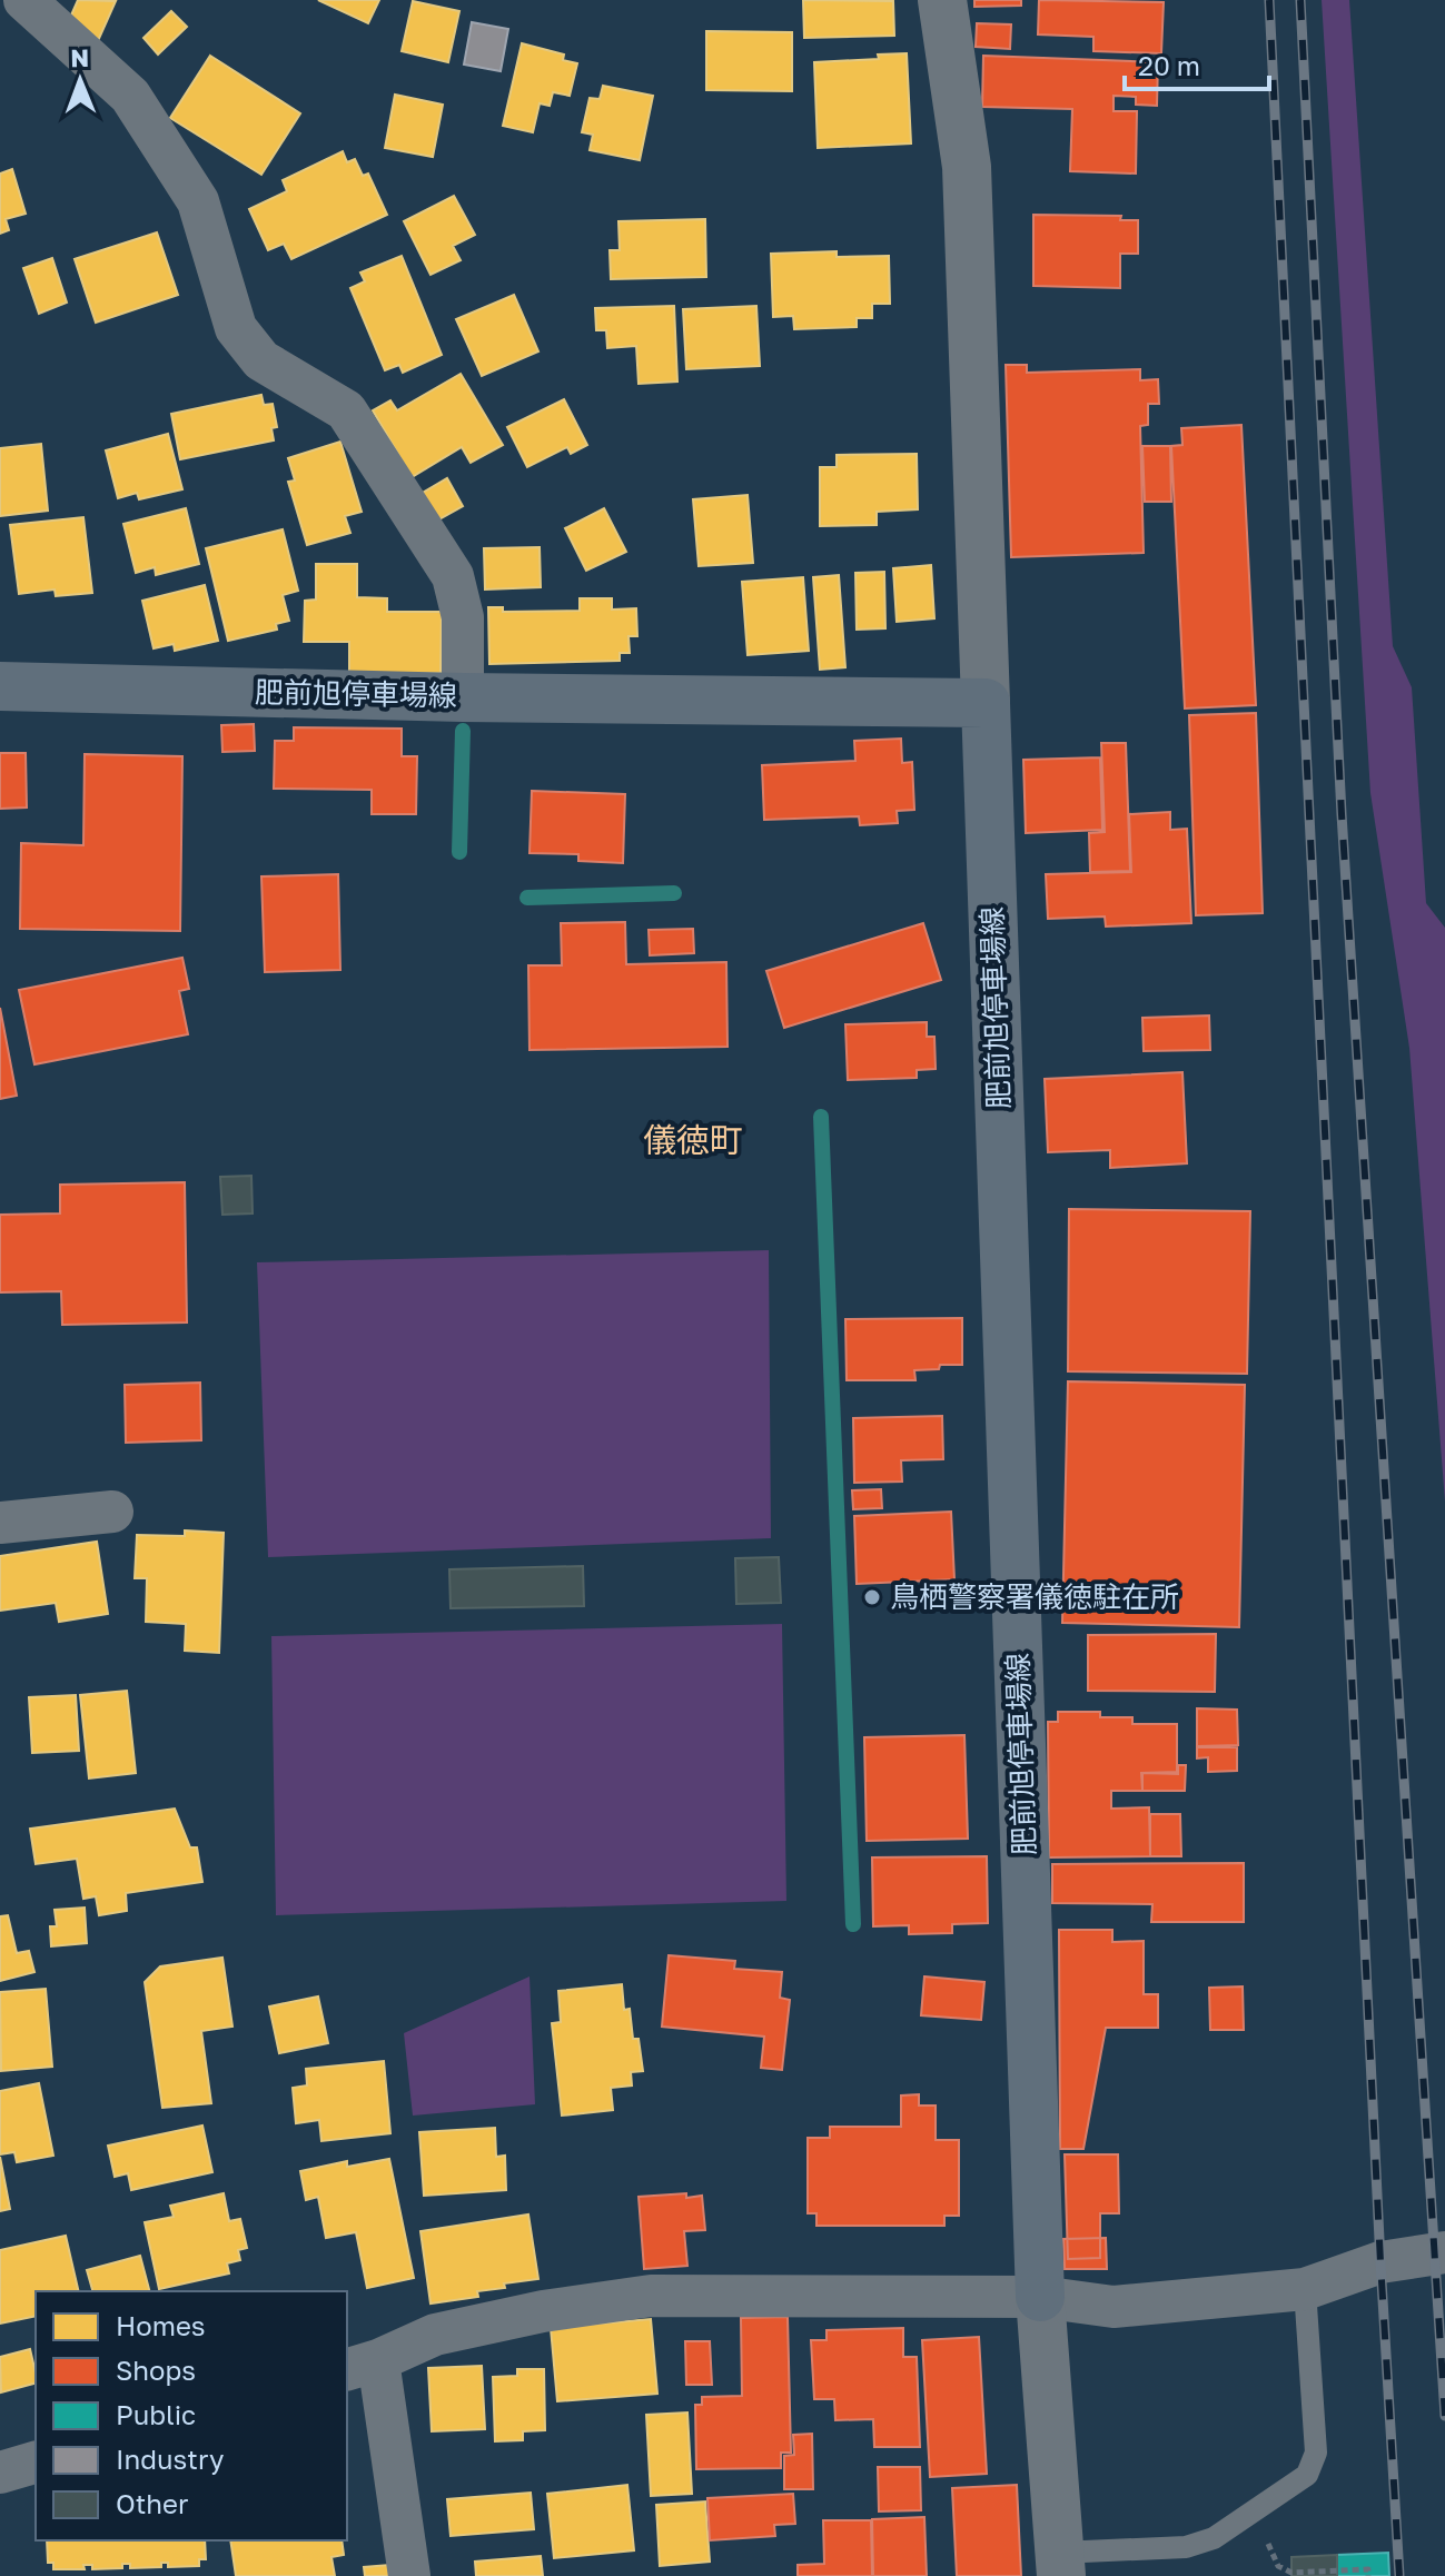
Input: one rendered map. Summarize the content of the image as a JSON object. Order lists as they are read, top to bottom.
{
  "streets": {
    "main road": ["肥前旭停車場線"]
  },
  "districts": ["儀徳町"],
  "places": ["鳥栖警察署儀徳駐在所"],
  "legend": [
    "Homes",
    "Shops",
    "Public",
    "Industry",
    "Other"
  ],
  "scale_bar": "20 m",
  "north": "top"
}
